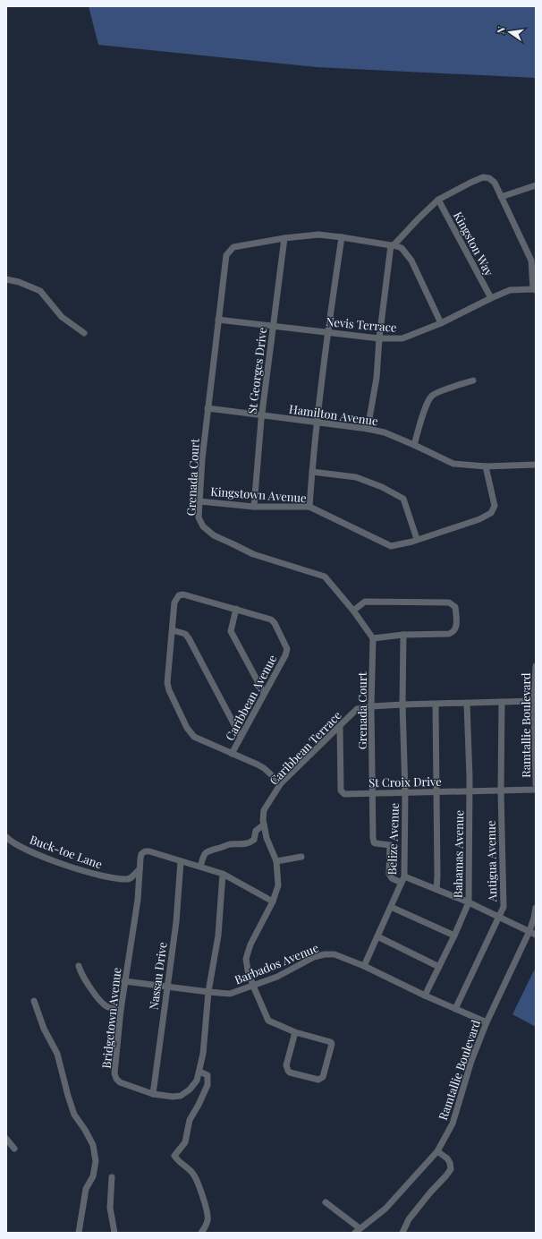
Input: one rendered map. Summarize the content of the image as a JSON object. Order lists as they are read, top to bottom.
{
  "streets": {
    "street": [
      "Kingston Way",
      "Nevis Terrace",
      "St Georges Drive",
      "Hamilton Avenue",
      "Grenada Court",
      "Kingstown Avenue",
      "Caribbean Avenue",
      "Ramtallie Boulevard",
      "Caribbean Terrace",
      "St Croix Drive",
      "Belize Avenue",
      "Buck-toe Lane",
      "Bahamas Avenue",
      "Antigua Avenue",
      "Barbados Avenue",
      "Nassau Drive",
      "Bridgetown Avenue"
    ]
  },
  "crossings": [
    ["Kingston Way", "Nevis Terrace"],
    ["Nevis Terrace", "St Georges Drive"],
    ["Nevis Terrace", "Grenada Court"],
    ["St Georges Drive", "Hamilton Avenue"],
    ["St Georges Drive", "Grenada Court"],
    ["St Georges Drive", "Kingstown Avenue"],
    ["Hamilton Avenue", "Grenada Court"],
    ["Hamilton Avenue", "Kingstown Avenue"],
    ["Grenada Court", "Kingstown Avenue"],
    ["Grenada Court", "Caribbean Terrace"],
    ["Grenada Court", "St Croix Drive"],
    ["Grenada Court", "Belize Avenue"],
    ["Caribbean Avenue", "Caribbean Terrace"],
    ["Ramtallie Boulevard", "Caribbean Terrace"],
    ["Ramtallie Boulevard", "Barbados Avenue"],
    ["Caribbean Terrace", "St Croix Drive"],
    ["Caribbean Terrace", "Belize Avenue"],
    ["Caribbean Terrace", "Bahamas Avenue"],
    ["Caribbean Terrace", "Antigua Avenue"],
    ["Caribbean Terrace", "Barbados Avenue"],
    ["St Croix Drive", "Belize Avenue"],
    ["St Croix Drive", "Bahamas Avenue"],
    ["St Croix Drive", "Antigua Avenue"],
    ["Belize Avenue", "Barbados Avenue"],
    ["Buck-toe Lane", "Bridgetown Avenue"],
    ["Bahamas Avenue", "Barbados Avenue"],
    ["Antigua Avenue", "Barbados Avenue"],
    ["Barbados Avenue", "Nassau Drive"],
    ["Barbados Avenue", "Bridgetown Avenue"],
    ["Nassau Drive", "Bridgetown Avenue"]
  ],
  "north": "left"
}
